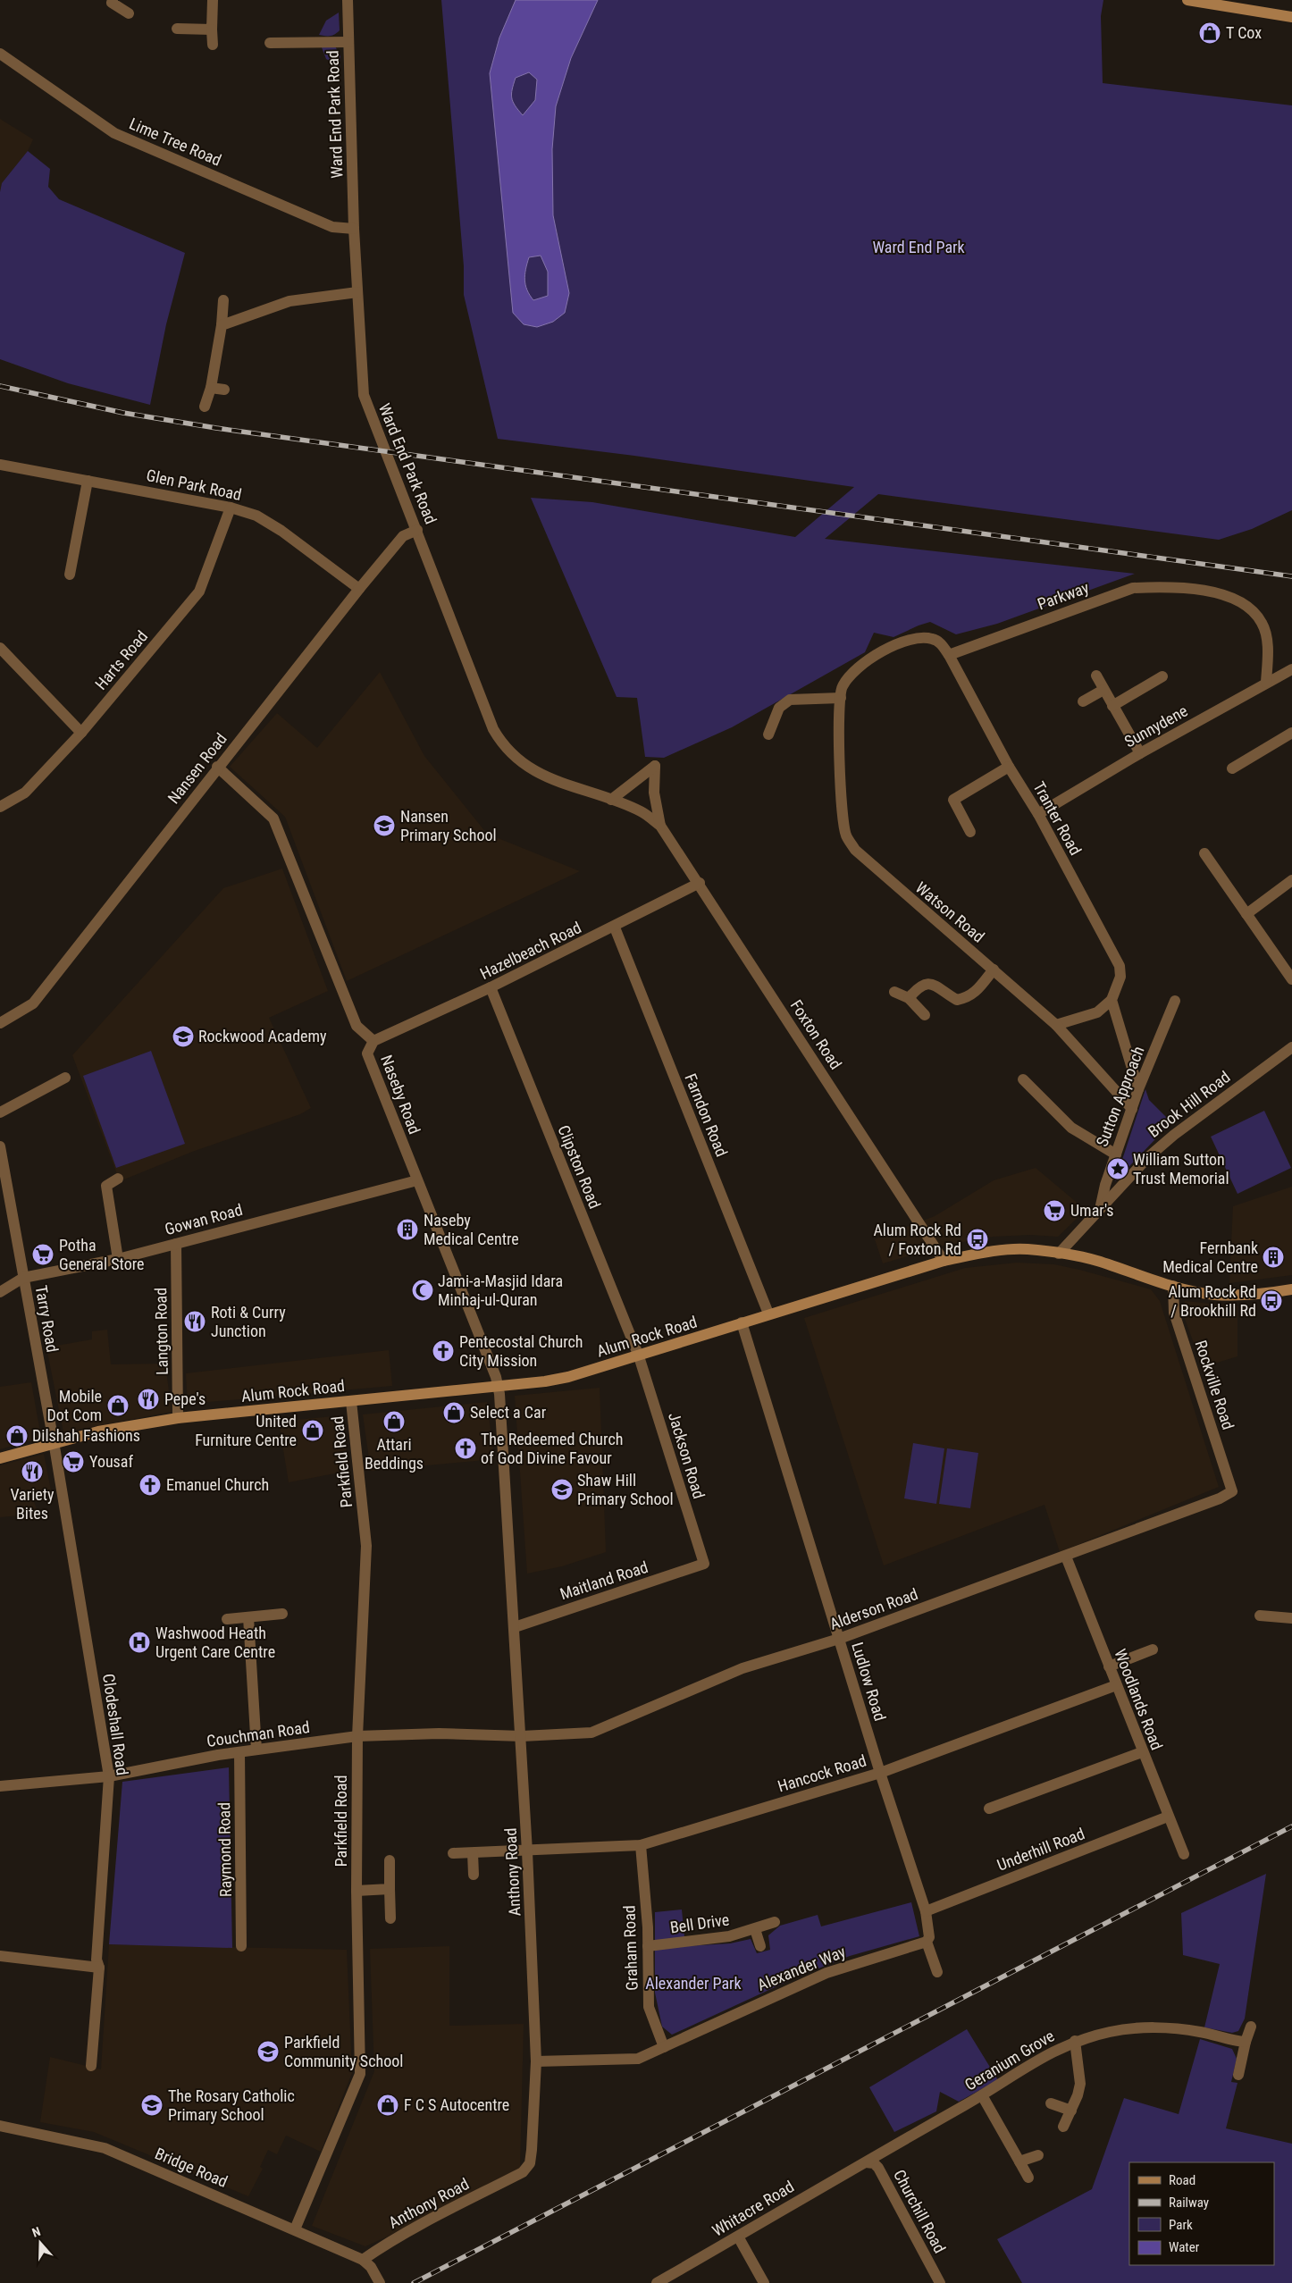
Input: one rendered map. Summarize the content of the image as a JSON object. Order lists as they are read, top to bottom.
{
  "streets": {
    "street": [
      "Ward End Park Road",
      "Lime Tree Road",
      "Glen Park Road",
      "Parkway",
      "Harts Road",
      "Sunnydene",
      "Nansen Road",
      "Tranter Road",
      "Watson Road",
      "Hazelbeach Road",
      "Foxton Road",
      "Naseby Road",
      "Sutton Approach",
      "Brook Hill Road",
      "Farndon Road",
      "Clipston Road",
      "Gowan Road",
      "Tarry Road",
      "Langton Road",
      "Alum Rock Road",
      "Rockville Road",
      "Jackson Road",
      "Parkfield Road",
      "Maitland Road",
      "Alderson Road",
      "Ludlow Road",
      "Woodlands Road",
      "Clodeshall Road",
      "Couchman Road",
      "Hancock Road",
      "Raymond Road",
      "Underhill Road",
      "Anthony Road",
      "Bell Drive",
      "Graham Road",
      "Alexander Way",
      "Geranium Grove",
      "Bridge Road",
      "Whitacre Road",
      "Churchill Road"
    ]
  },
  "crossings": [
    ["Ward End Park Road", "Lime Tree Road"],
    ["Ward End Park Road", "Nansen Road"],
    ["Ward End Park Road", "Foxton Road"],
    ["Glen Park Road", "Harts Road"],
    ["Glen Park Road", "Nansen Road"],
    ["Parkway", "Sunnydene"],
    ["Parkway", "Tranter Road"],
    ["Sunnydene", "Tranter Road"],
    ["Nansen Road", "Naseby Road"],
    ["Watson Road", "Sutton Approach"],
    ["Hazelbeach Road", "Foxton Road"],
    ["Hazelbeach Road", "Naseby Road"],
    ["Hazelbeach Road", "Farndon Road"],
    ["Hazelbeach Road", "Clipston Road"],
    ["Foxton Road", "Alum Rock Road"],
    ["Naseby Road", "Gowan Road"],
    ["Naseby Road", "Alum Rock Road"],
    ["Naseby Road", "Anthony Road"],
    ["Sutton Approach", "Brook Hill Road"],
    ["Brook Hill Road", "Alum Rock Road"],
    ["Farndon Road", "Alum Rock Road"],
    ["Clipston Road", "Alum Rock Road"],
    ["Clipston Road", "Jackson Road"],
    ["Gowan Road", "Tarry Road"],
    ["Gowan Road", "Langton Road"],
    ["Tarry Road", "Alum Rock Road"],
    ["Tarry Road", "Clodeshall Road"],
    ["Langton Road", "Alum Rock Road"],
    ["Alum Rock Road", "Rockville Road"],
    ["Alum Rock Road", "Jackson Road"],
    ["Alum Rock Road", "Parkfield Road"],
    ["Alum Rock Road", "Ludlow Road"],
    ["Alum Rock Road", "Clodeshall Road"],
    ["Alum Rock Road", "Anthony Road"],
    ["Rockville Road", "Alderson Road"],
    ["Jackson Road", "Maitland Road"],
    ["Parkfield Road", "Couchman Road"],
    ["Parkfield Road", "Bridge Road"],
    ["Maitland Road", "Anthony Road"],
    ["Alderson Road", "Ludlow Road"],
    ["Alderson Road", "Woodlands Road"],
    ["Alderson Road", "Couchman Road"],
    ["Alderson Road", "Anthony Road"],
    ["Ludlow Road", "Hancock Road"],
    ["Ludlow Road", "Underhill Road"],
    ["Ludlow Road", "Alexander Way"],
    ["Woodlands Road", "Hancock Road"],
    ["Woodlands Road", "Underhill Road"],
    ["Clodeshall Road", "Couchman Road"],
    ["Couchman Road", "Raymond Road"],
    ["Couchman Road", "Anthony Road"],
    ["Hancock Road", "Anthony Road"],
    ["Hancock Road", "Graham Road"],
    ["Anthony Road", "Alexander Way"],
    ["Anthony Road", "Bridge Road"],
    ["Bell Drive", "Graham Road"],
    ["Graham Road", "Alexander Way"],
    ["Geranium Grove", "Whitacre Road"],
    ["Geranium Grove", "Churchill Road"],
    ["Whitacre Road", "Churchill Road"]
  ],
  "parks": ["Ward End Park", "Alexander Park"],
  "places": {
    "shop": [
      "T Cox",
      "Mobile Dot Com",
      "Select a Car",
      "Attari Beddings",
      "United Furniture Centre",
      "Dilshah Fashions",
      "F C S Autocentre"
    ],
    "school or university": [
      "Nansen Primary School",
      "Rockwood Academy",
      "Shaw Hill Primary School",
      "Parkfield Community School",
      "The Rosary Catholic Primary School"
    ],
    "place": ["William Sutton Trust Memorial"],
    "supermarket": ["Umar's", "Potha General Store", "Yousaf"],
    "building": ["Naseby Medical Centre", "Fernbank Medical Centre"],
    "bus stop": ["Alum Rock Rd / Foxton Rd", "Alum Rock Rd / Brookhill Rd"],
    "mosque": ["Jami-a-Masjid Idara Minhaj-ul-Quran"],
    "restaurant": ["Roti & Curry Junction", "Pepe's", "Variety Bites"],
    "church": ["Pentecostal Church City Mission", "The Redeemed Church of God Divine Favour", "Emanuel Church"],
    "hospital": ["Washwood Heath Urgent Care Centre"]
  },
  "legend": [
    "Road",
    "Railway",
    "Park",
    "Water"
  ],
  "north": "top"
}
